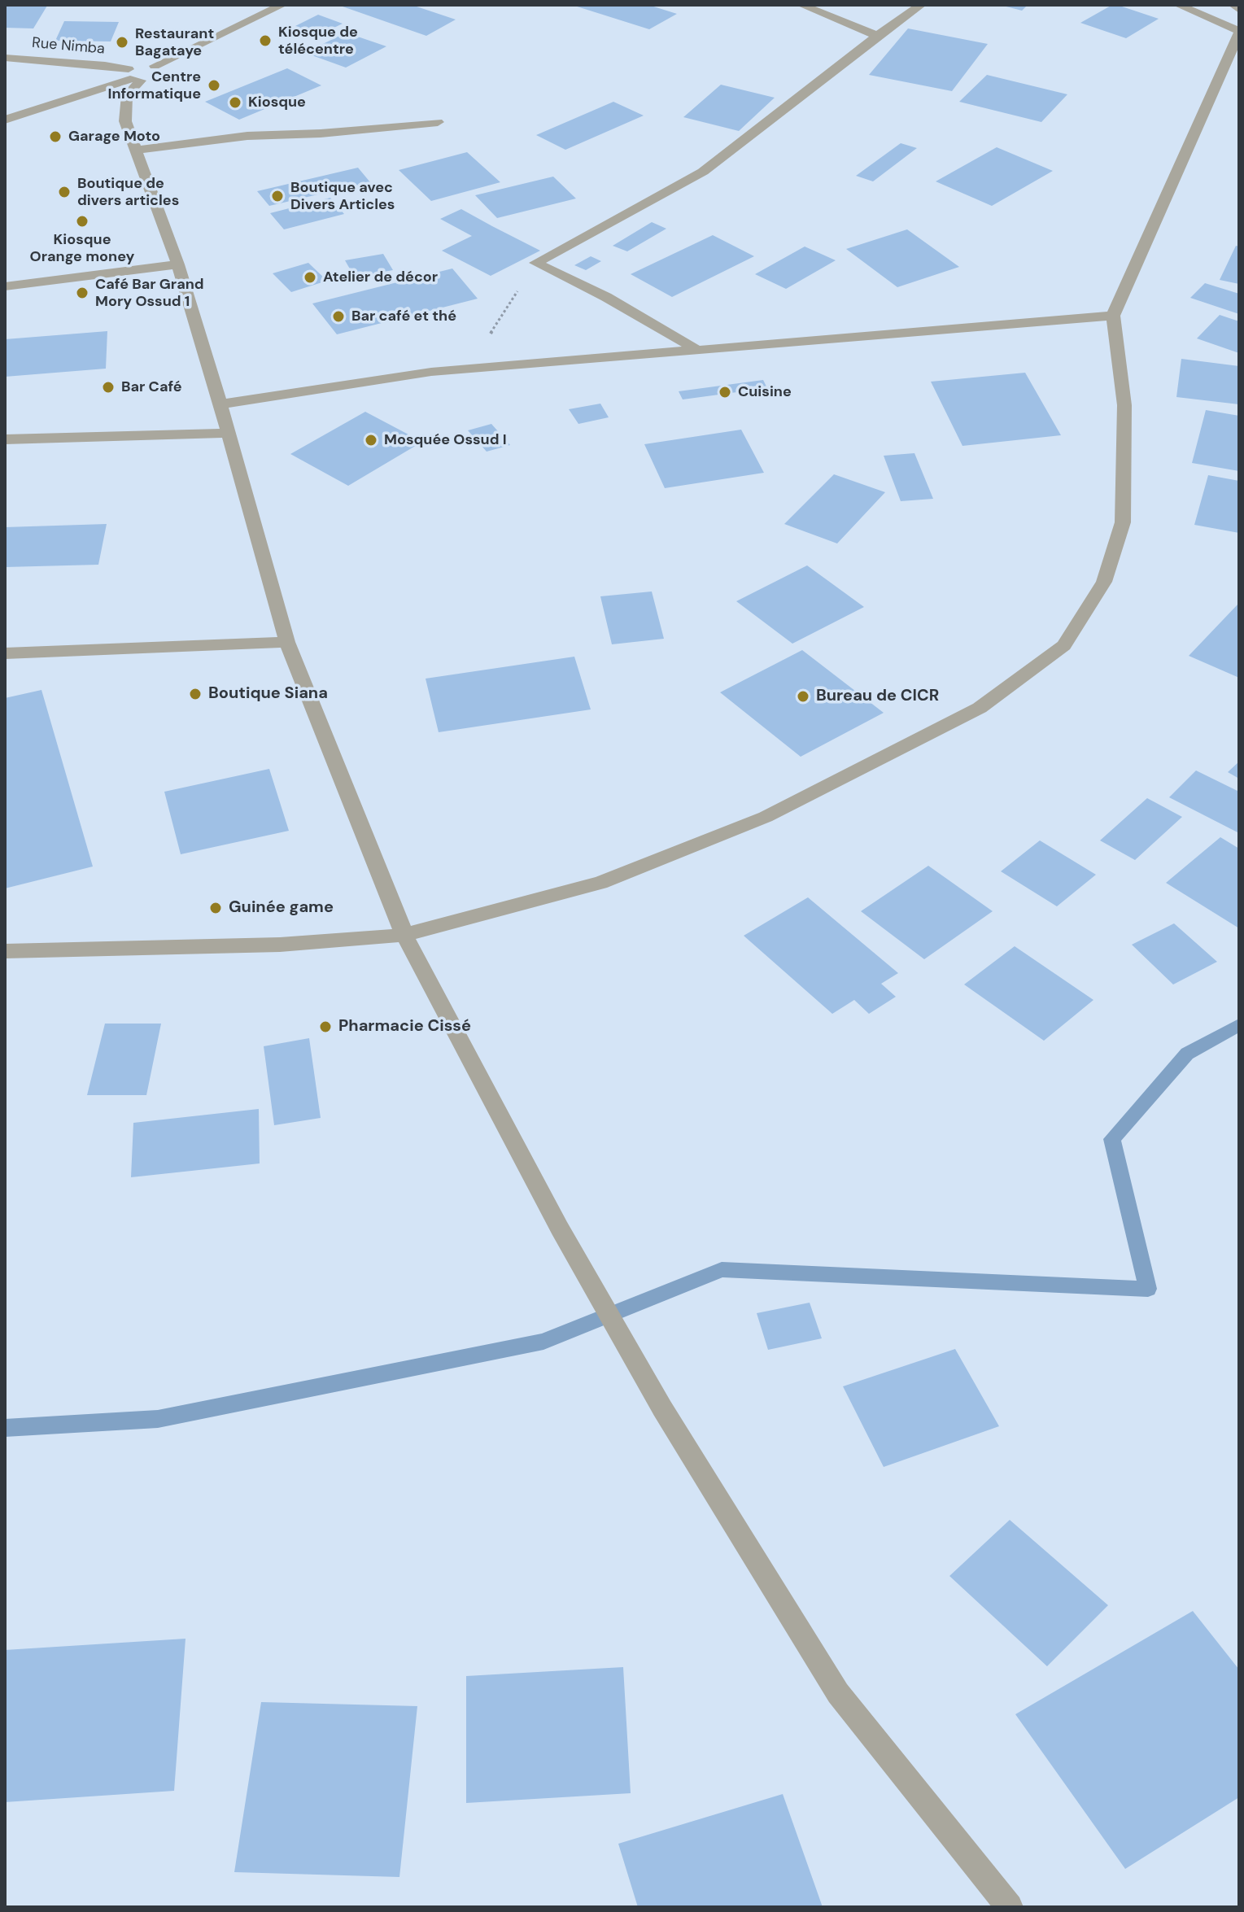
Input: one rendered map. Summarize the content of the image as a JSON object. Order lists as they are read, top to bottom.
{
  "streets": {
    "street": ["Rue Nimba"]
  },
  "places": [
    "Kiosque de télécentre",
    "Restaurant Bagataye",
    "Centre Informatique",
    "Kiosque",
    "Garage Moto",
    "Boutique de divers articles",
    "Boutique avec Divers Articles",
    "Kiosque Orange money",
    "Atelier de décor",
    "Café Bar Grand Mory Ossud 1",
    "Bar café et thé",
    "Bar Café",
    "Cuisine",
    "Mosquée Ossud I",
    "Boutique Siana",
    "Bureau de CICR",
    "Guinée game",
    "Pharmacie Cissé"
  ]
}
